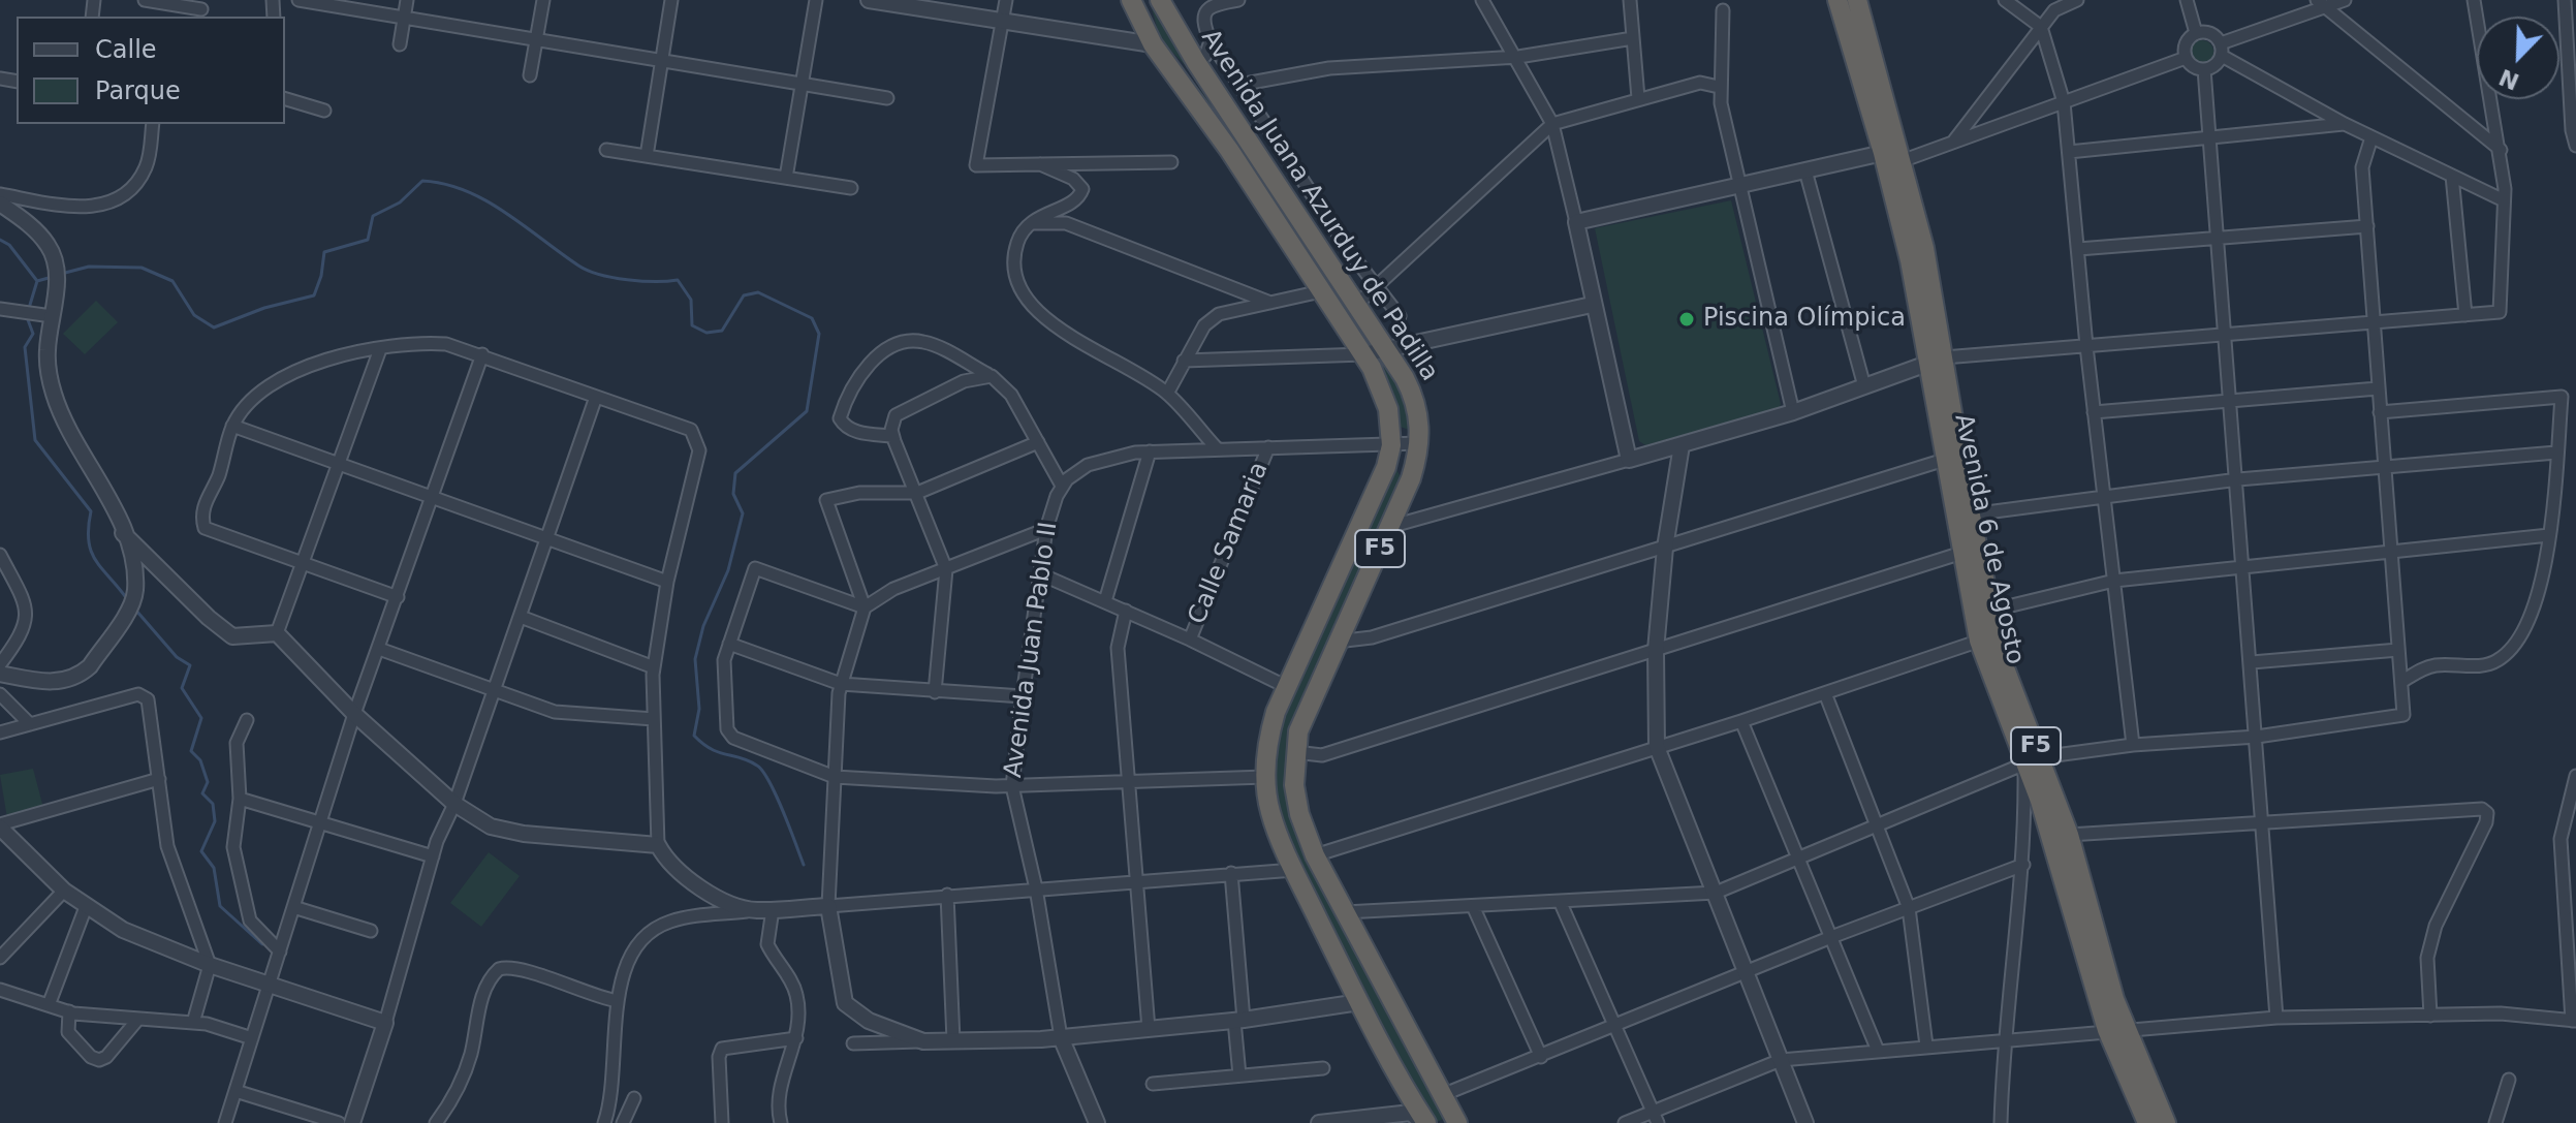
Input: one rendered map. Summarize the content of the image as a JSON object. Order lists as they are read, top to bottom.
{
  "streets": {
    "highway": ["Avenida Juana Azurduy de Padilla", "Avenida 6 de Agosto", "F5"],
    "street": ["Calle Samaria", "Avenida Juan Pablo II"]
  },
  "places": ["Piscina Olímpica"],
  "legend": ["Calle", "Parque"],
  "north": "bottom left"
}
